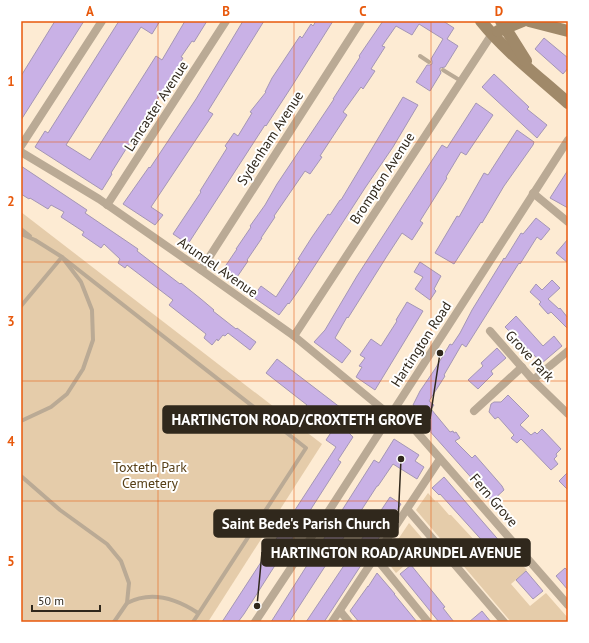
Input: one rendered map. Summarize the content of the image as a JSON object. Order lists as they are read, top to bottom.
{
  "streets": {
    "street": [
      "Lancaster Avenue",
      "Sydenham Avenue",
      "Brompton Avenue",
      "Arundel Avenue",
      "Hartington Road",
      "Grove Park",
      "Fern Grove"
    ]
  },
  "crossings": [
    ["Lancaster Avenue", "Arundel Avenue"],
    ["Sydenham Avenue", "Arundel Avenue"],
    ["Brompton Avenue", "Arundel Avenue"],
    ["Arundel Avenue", "Hartington Road"]
  ],
  "parks": ["Toxteth Park Cemetery"],
  "places": ["HARTINGTON ROAD/CROXTETH GROVE", "Saint Bede's Parish Church", "HARTINGTON ROAD/ARUNDEL AVENUE"],
  "scale_bar": "50 m",
  "grid": {
    "columns": [
      "A",
      "B",
      "C",
      "D"
    ],
    "rows": [
      "1",
      "2",
      "3",
      "4",
      "5"
    ]
  }
}
